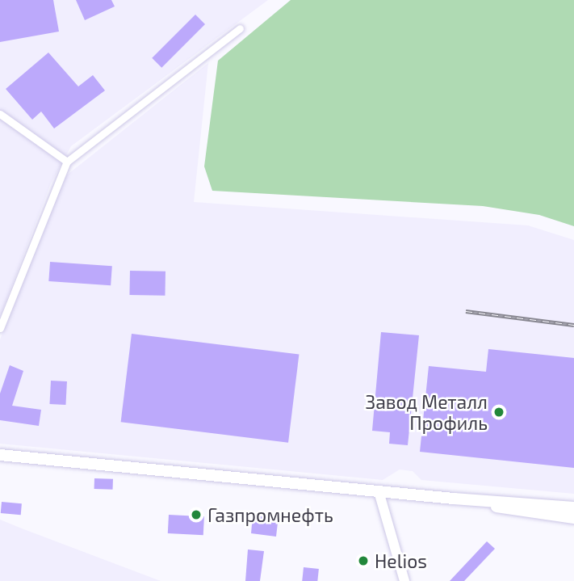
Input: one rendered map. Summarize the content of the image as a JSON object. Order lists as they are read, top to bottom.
{
  "places": ["Завод Металл Профиль", "Газпромнефть", "Helios"]
}
